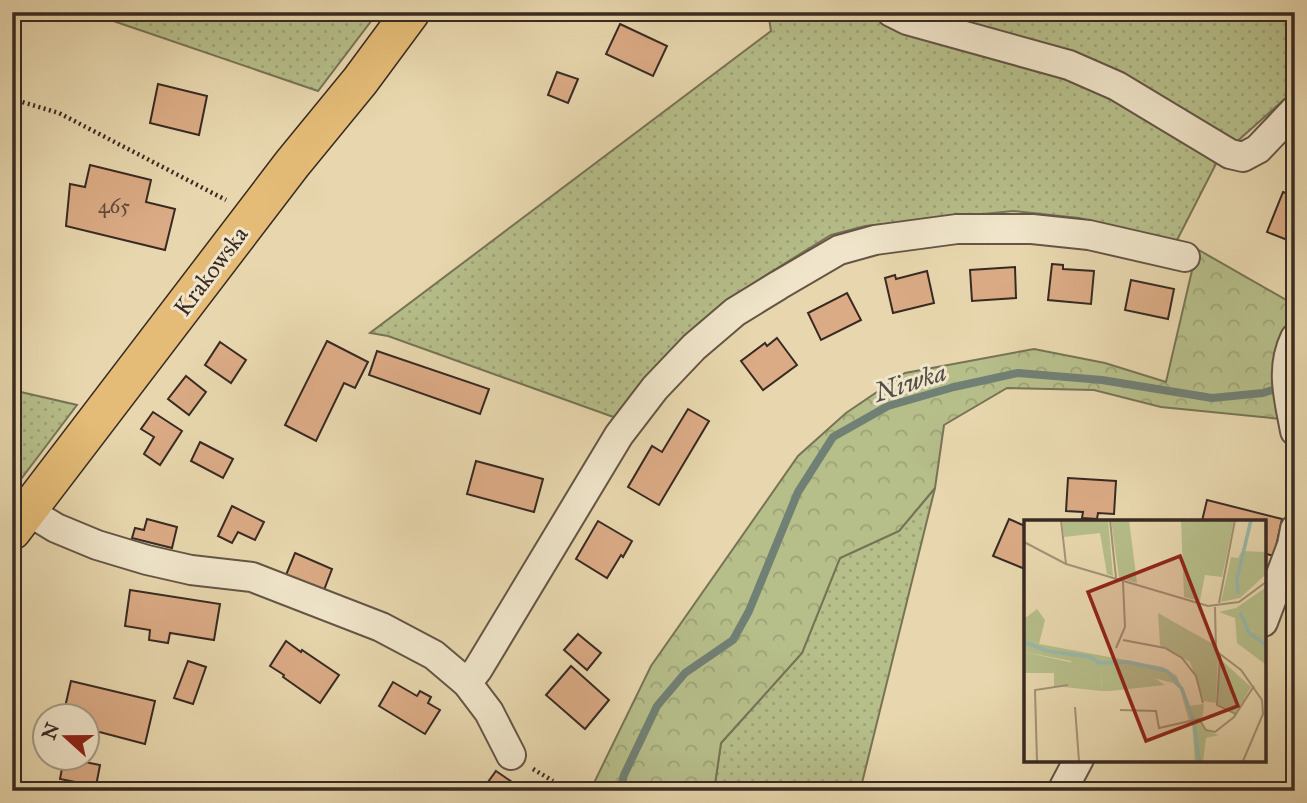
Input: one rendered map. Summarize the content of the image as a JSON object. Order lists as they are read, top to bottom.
{
  "streets": {
    "main road": ["Krakowska"]
  },
  "water": ["Niwka"],
  "house_numbers": ["465"],
  "north": "left"
}
